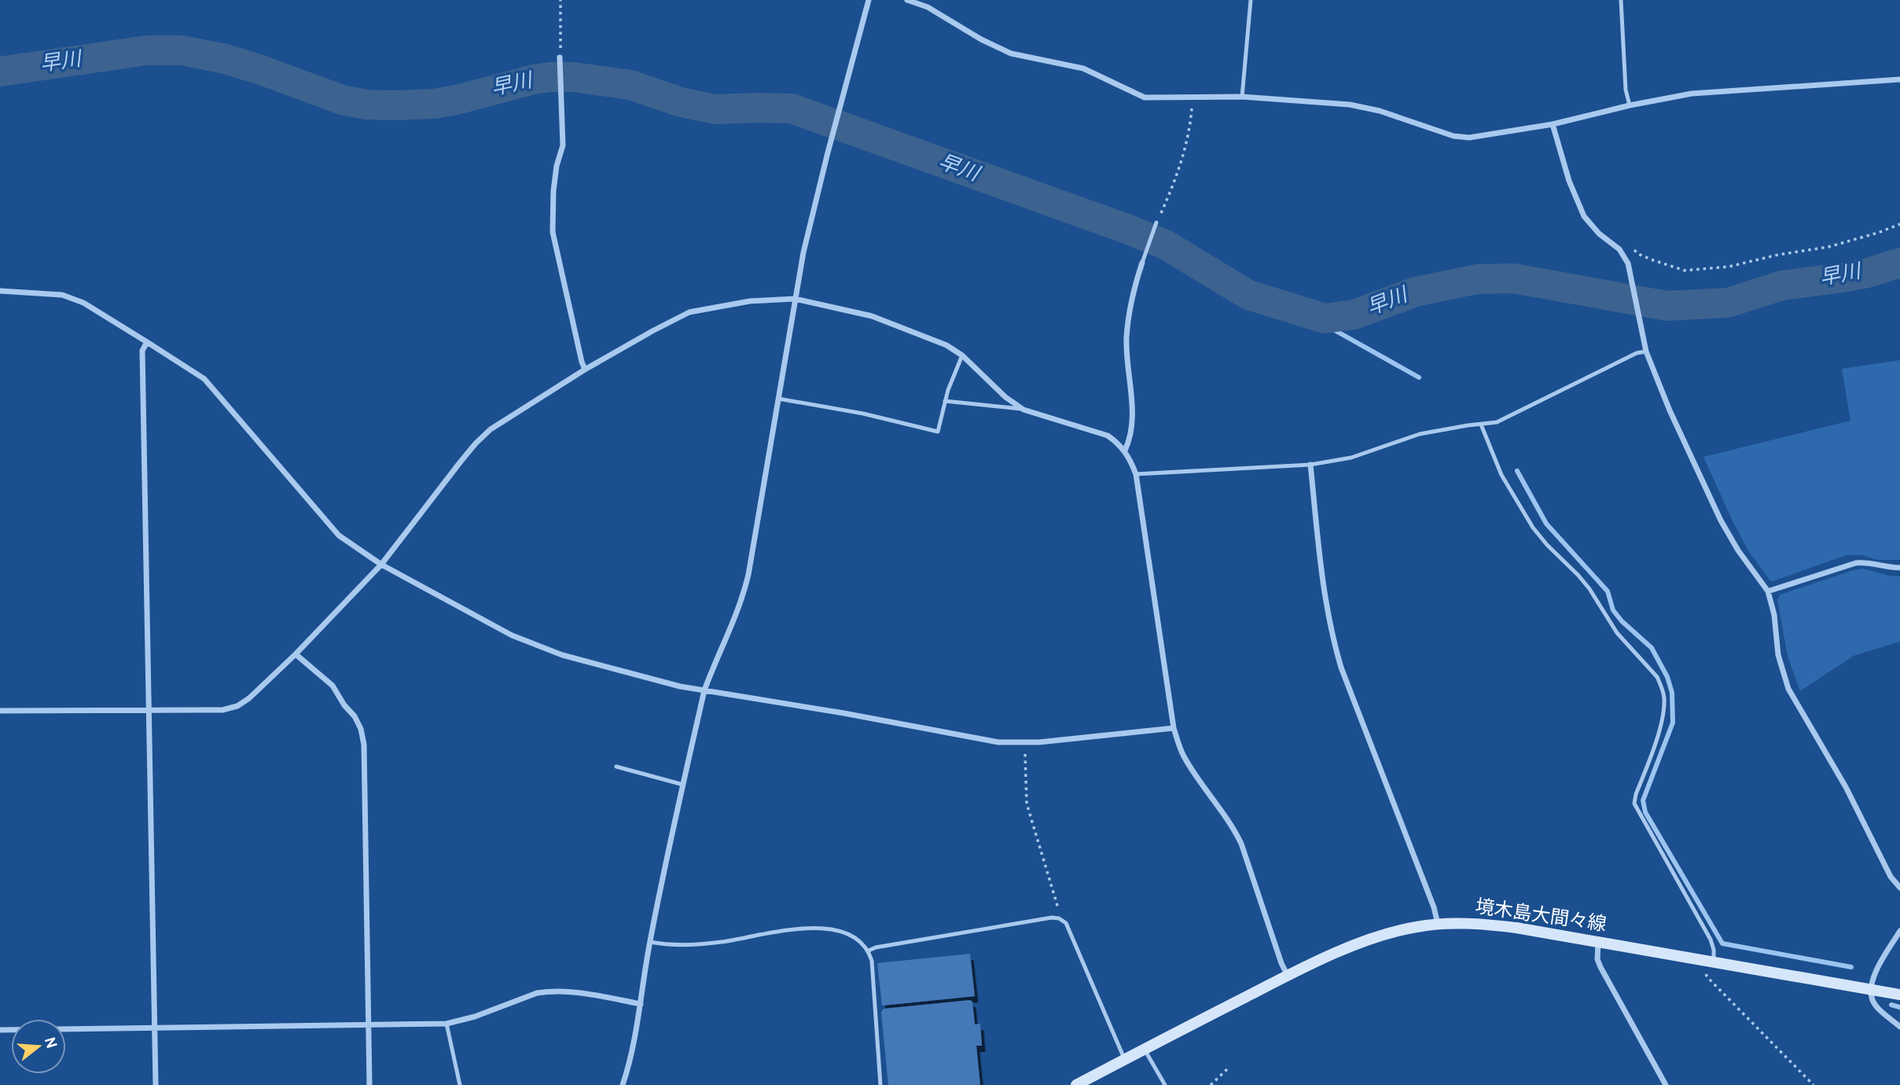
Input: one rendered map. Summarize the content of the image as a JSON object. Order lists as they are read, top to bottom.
{
  "streets": {
    "main road": ["境木島大間々線"]
  },
  "water": ["早川"],
  "north": "right"
}
